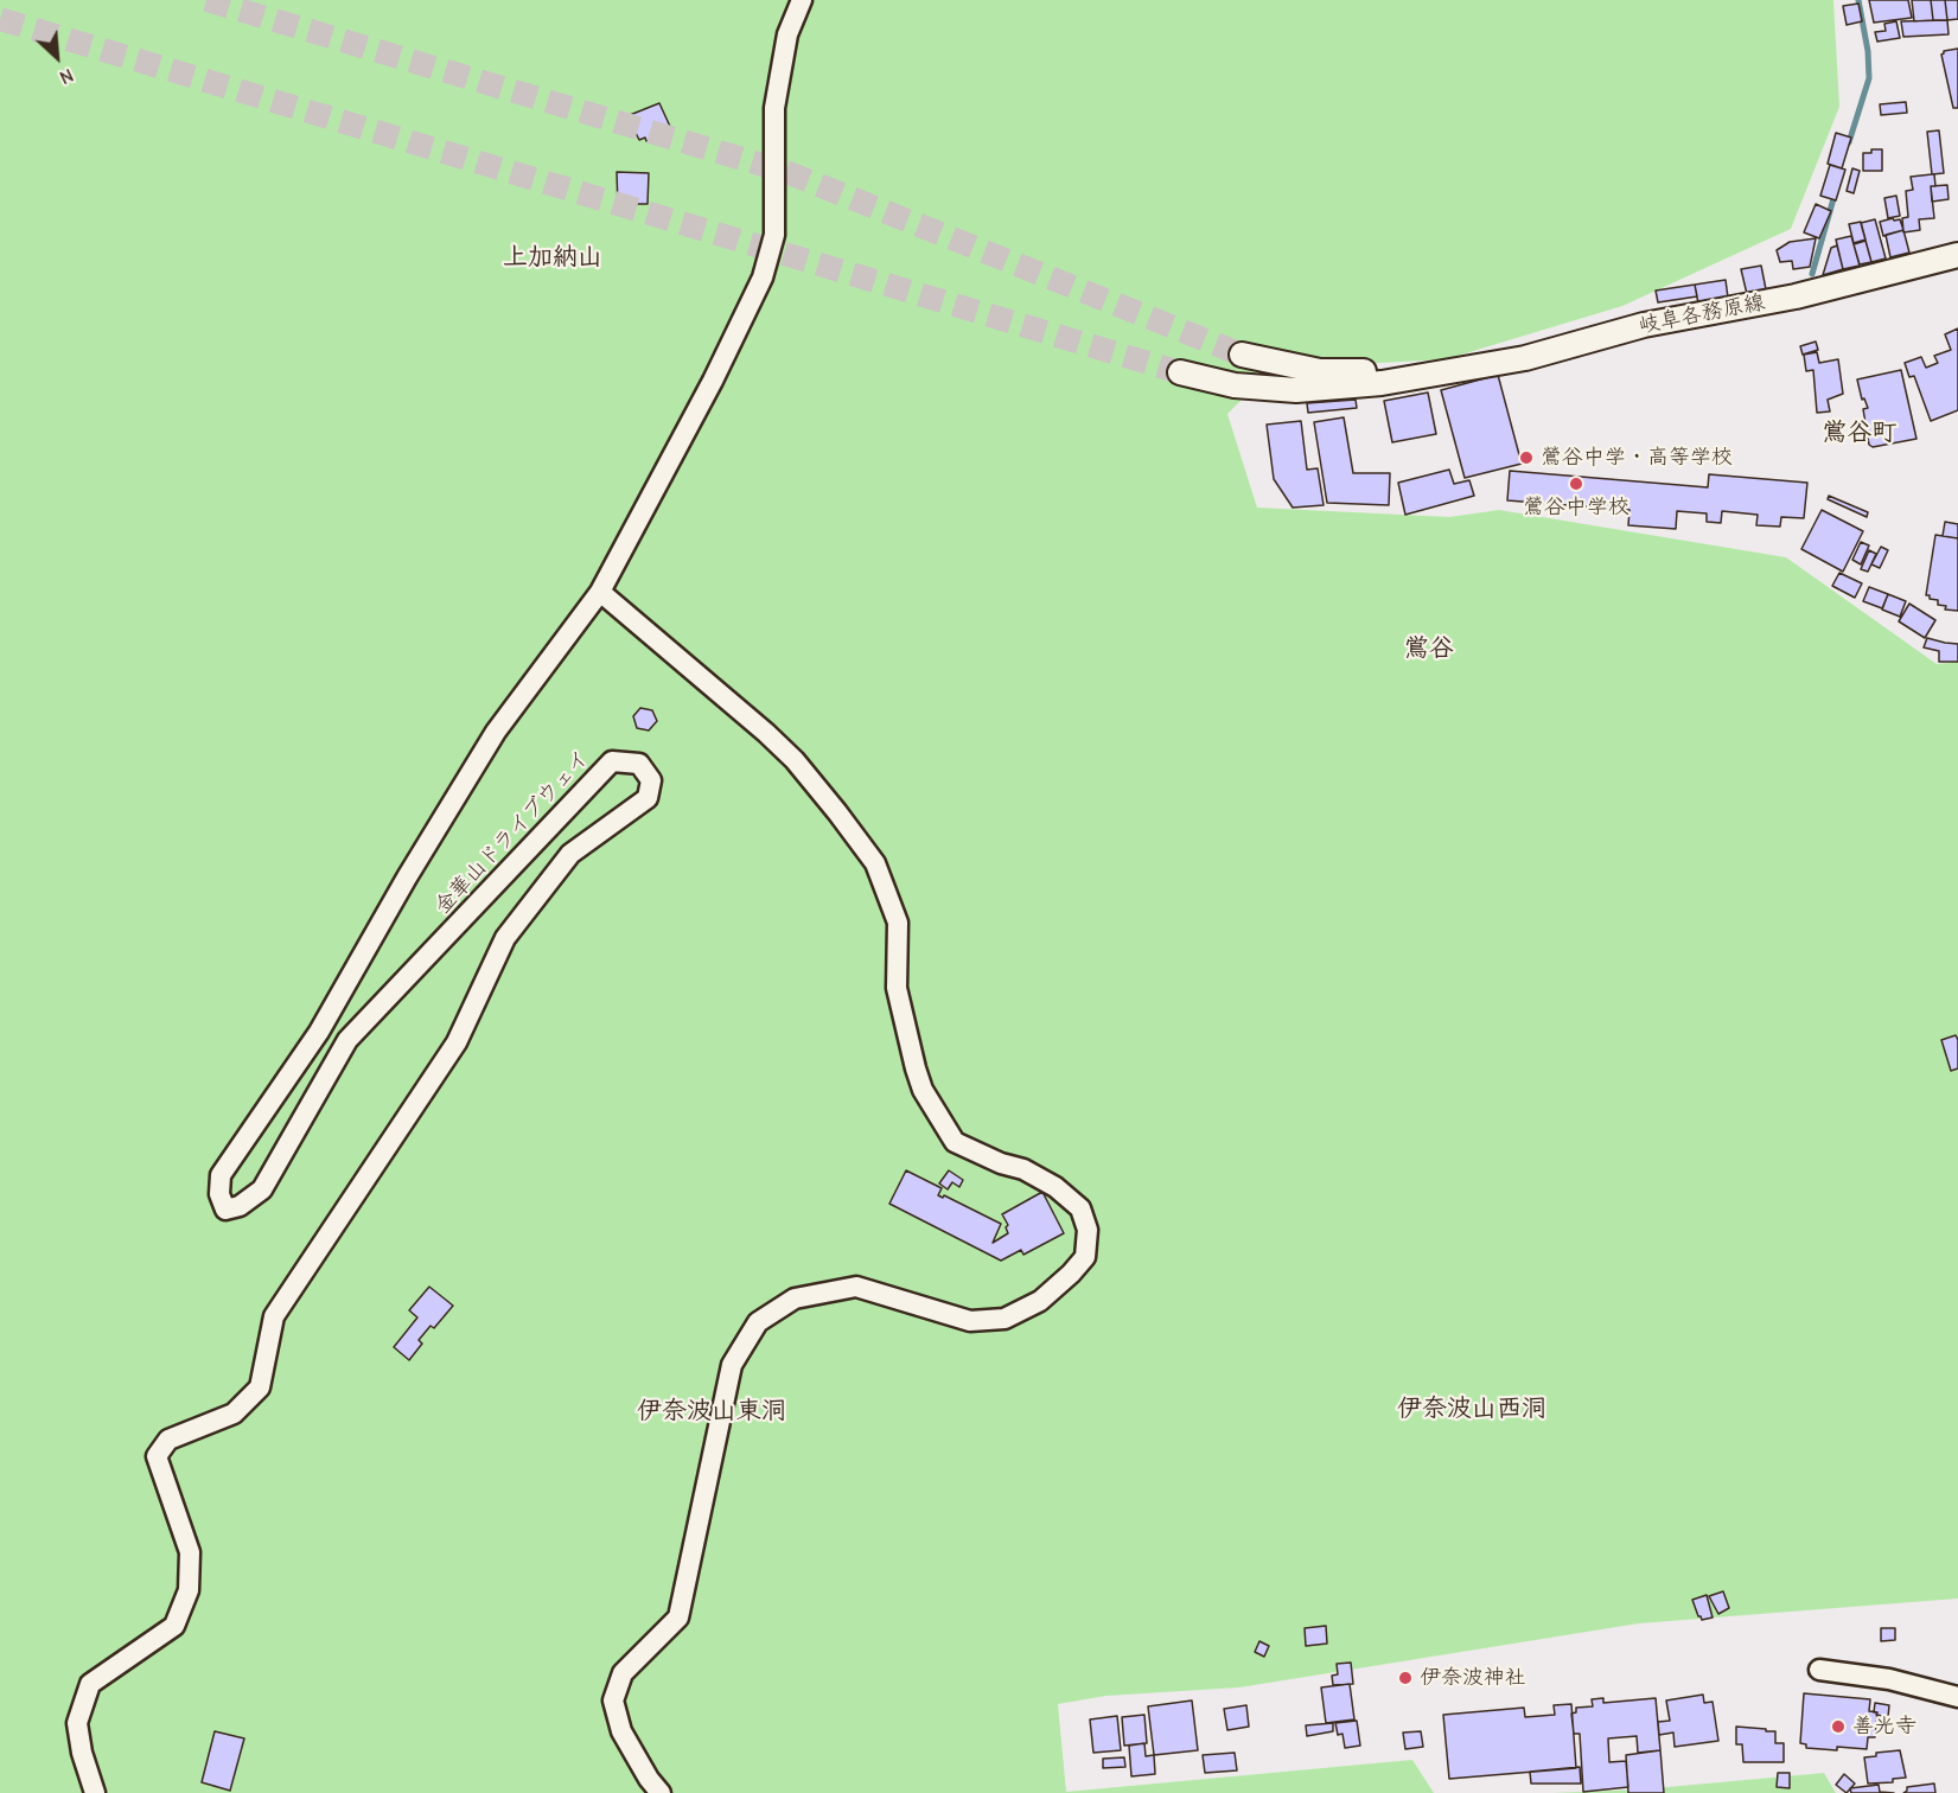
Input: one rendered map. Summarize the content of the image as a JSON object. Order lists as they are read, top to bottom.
{
  "streets": {
    "main road": ["岐阜各務原線"],
    "street": ["金華山ドライブウェイ"]
  },
  "districts": [
    "上加納山",
    "鴬谷町",
    "鴬谷",
    "伊奈波山西洞",
    "伊奈波山東洞"
  ],
  "places": [
    "鶯谷中学・高等学校",
    "鶯谷中学校",
    "伊奈波神社",
    "善光寺"
  ],
  "north": "bottom right"
}
